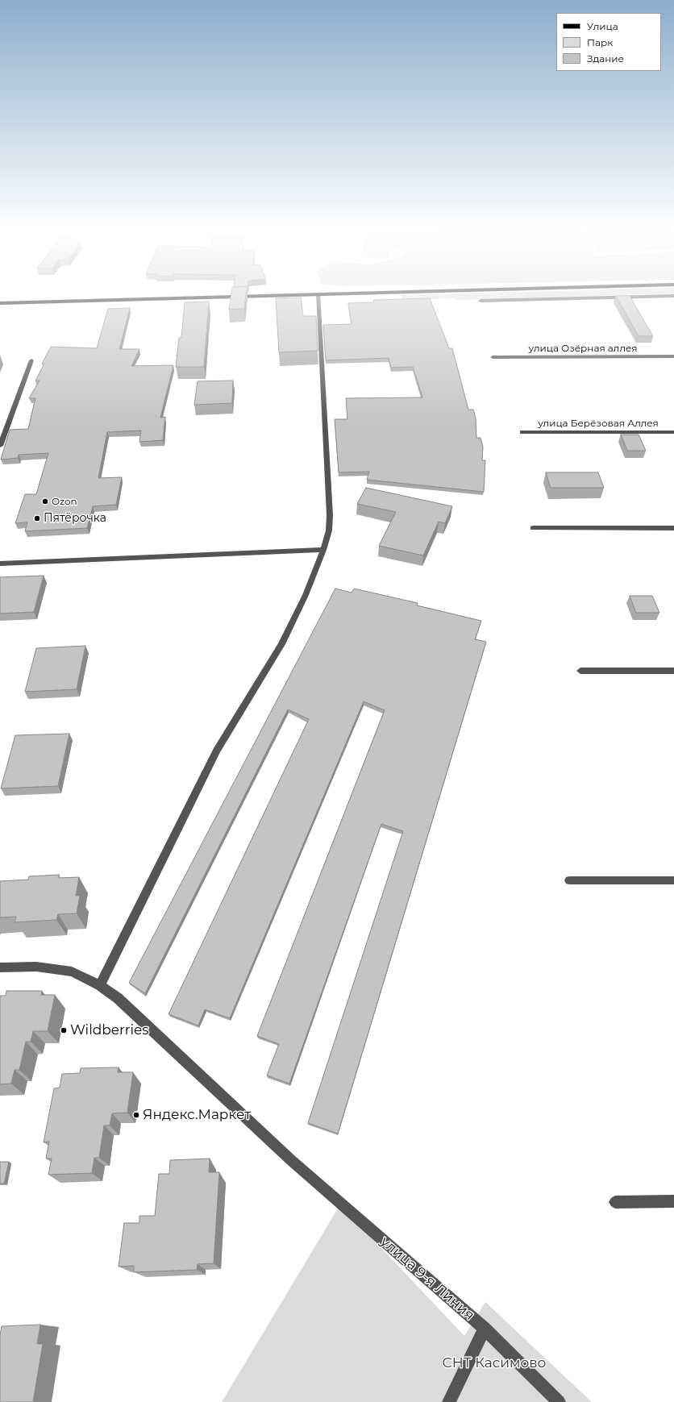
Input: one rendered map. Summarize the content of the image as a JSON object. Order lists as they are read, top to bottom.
{
  "streets": {
    "street": ["улица Озёрная аллея", "улица Берёзовая Аллея", "улица 9-я Линия"]
  },
  "parks": ["СНТ Касимово"],
  "places": [
    "Ozon",
    "Пятёрочка",
    "Wildberries",
    "Яндекс.Маркет"
  ],
  "legend": ["Улица", "Парк", "Здание"]
}
